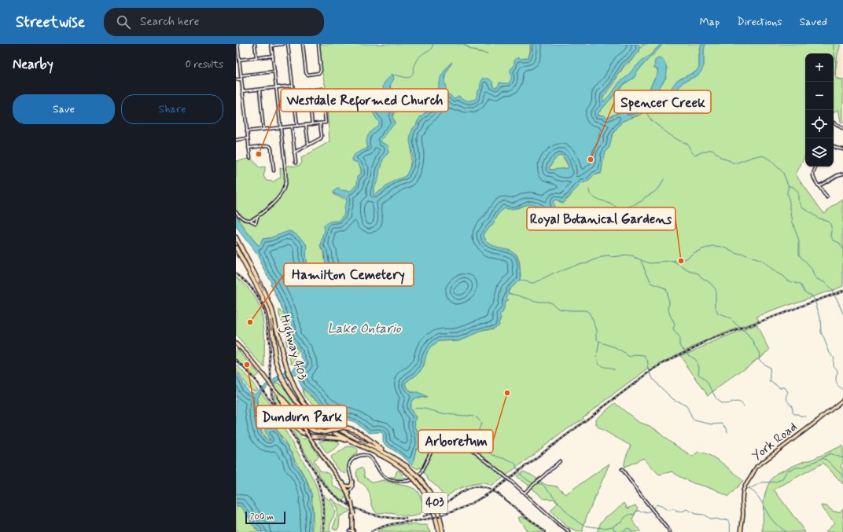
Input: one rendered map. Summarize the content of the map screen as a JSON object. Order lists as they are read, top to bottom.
{
  "streets": {
    "highway": ["Highway 403", "403"],
    "main road": ["York Road"]
  },
  "water": ["Lake Ontario"],
  "places": [
    "Westdale Reformed Church",
    "Spencer Creek",
    "Royal Botanical Gardens",
    "Hamilton Cemetery",
    "Dundurn Park",
    "Arboretum"
  ],
  "scale_bar": "200 m",
  "page": {
    "header": "Streetwise",
    "search": "Search here",
    "nav": ["Map", "Directions", "Saved"],
    "heading": ["Nearby", "0 results"],
    "map_buttons": ["+", "−"],
    "buttons": ["Save", "Share"],
    "scale": "200 m"
  }
}
